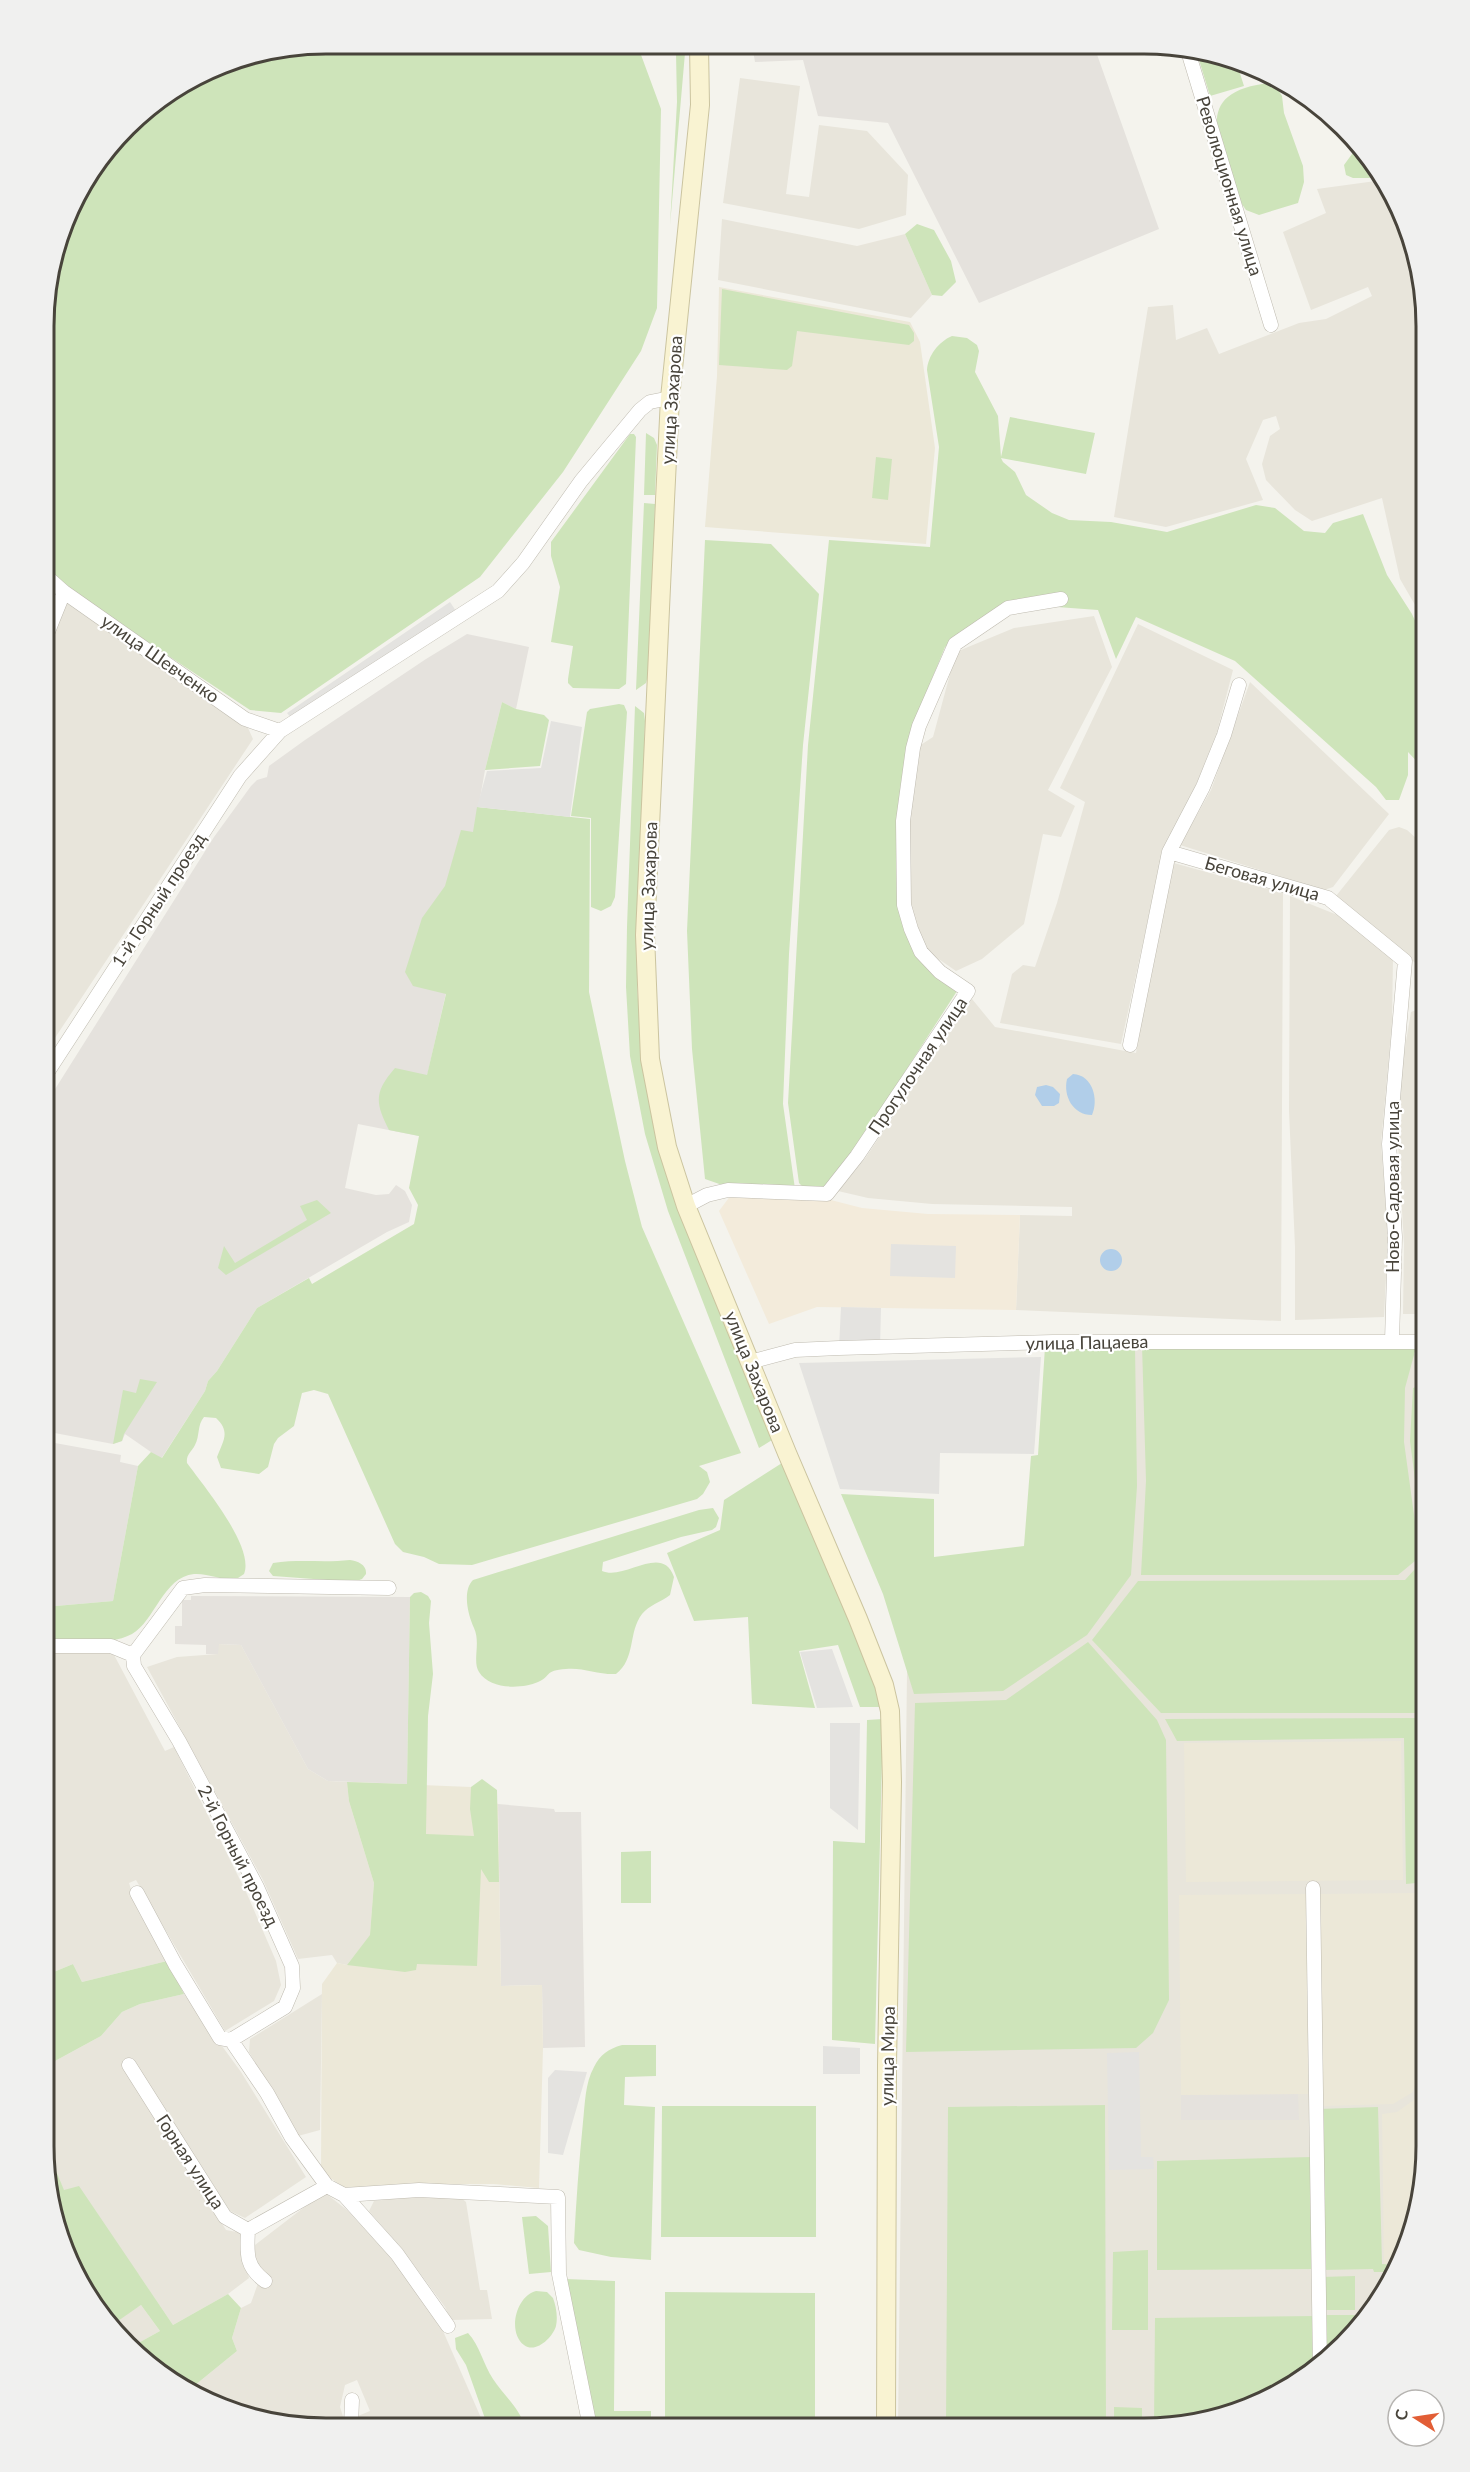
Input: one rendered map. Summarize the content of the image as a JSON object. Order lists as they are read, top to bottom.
{
  "streets": {
    "main road": ["улица Захарова", "улица Мира"],
    "street": [
      "Революционная улица",
      "улица Шевченко",
      "Беговая улица",
      "1-й Горный проезд",
      "Прогулочная улица",
      "Ново-Садовая улица",
      "улица Пацаева",
      "2-й Горный проезд",
      "Горная улица"
    ]
  },
  "crossings": [
    ["улица Захарова", "1-й Горный проезд"],
    ["улица Захарова", "Прогулочная улица"],
    ["улица Захарова", "улица Пацаева"],
    ["улица Захарова", "улица Мира"],
    ["улица Шевченко", "1-й Горный проезд"],
    ["Беговая улица", "Ново-Садовая улица"],
    ["Ново-Садовая улица", "улица Пацаева"]
  ],
  "north": "left"
}
